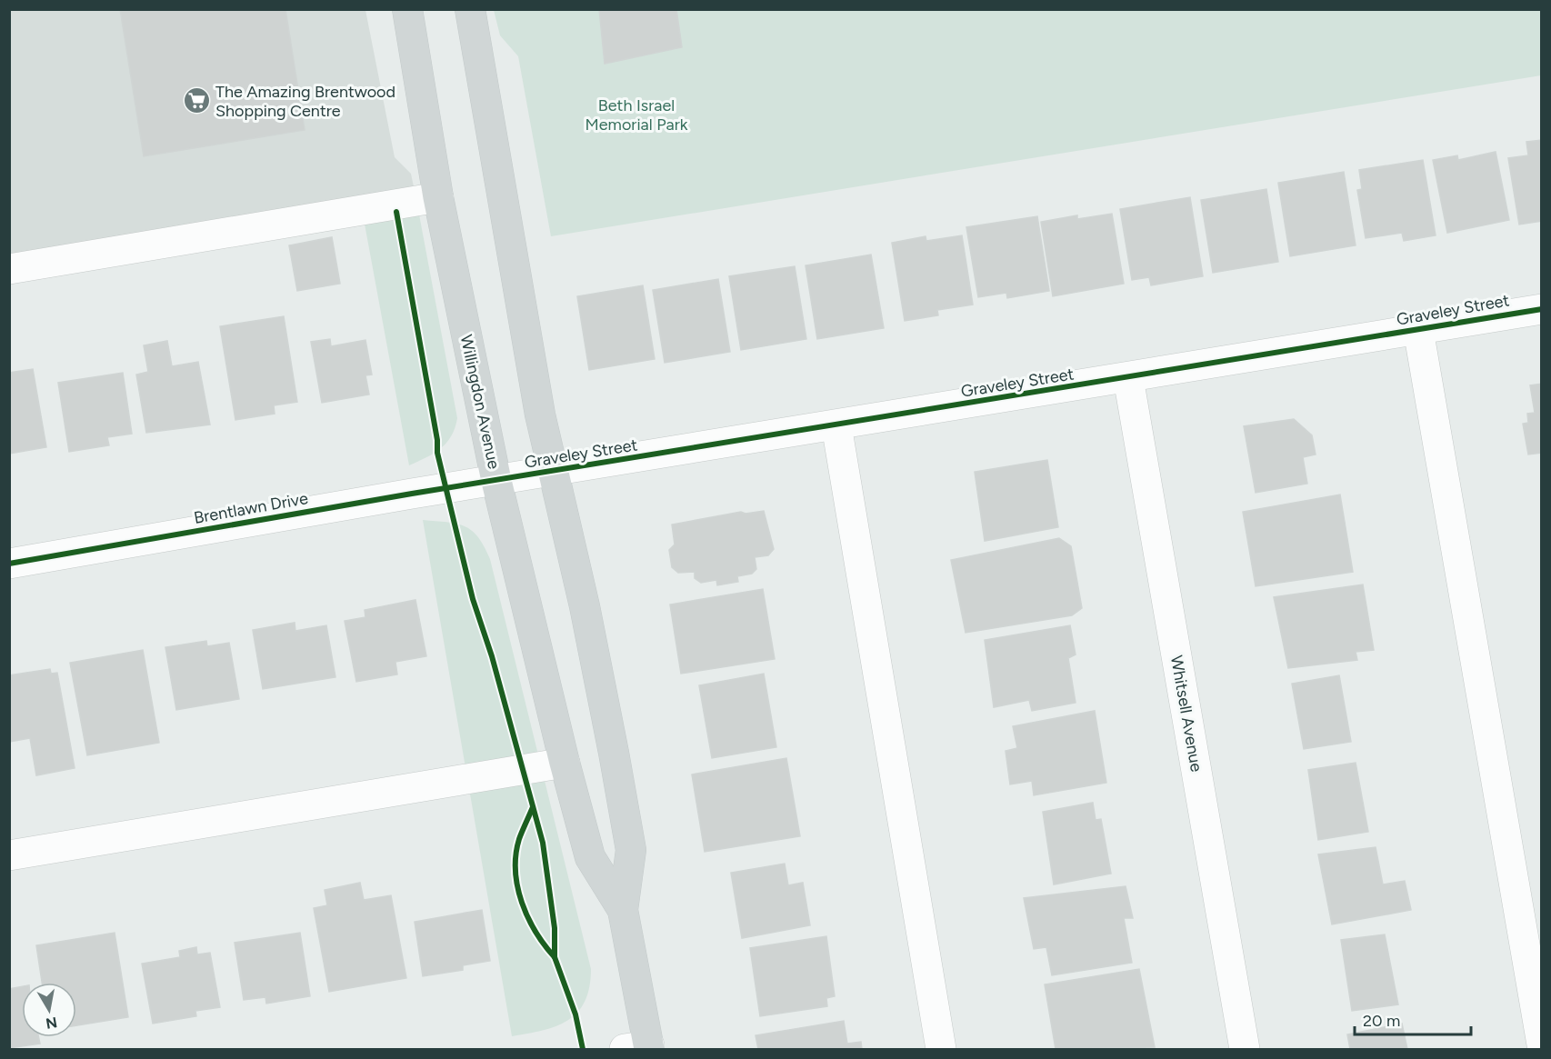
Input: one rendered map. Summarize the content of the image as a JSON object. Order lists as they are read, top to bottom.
{
  "streets": {
    "main road": ["Willingdon Avenue"],
    "street": ["Graveley Street", "Brentlawn Drive", "Whitsell Avenue"]
  },
  "crossings": [
    ["Graveley Street", "Willingdon Avenue"],
    ["Graveley Street", "Brentlawn Drive"],
    ["Graveley Street", "Whitsell Avenue"],
    ["Willingdon Avenue", "Brentlawn Drive"]
  ],
  "parks": ["Beth Israel Memorial Park"],
  "places": {
    "supermarket": ["The Amazing Brentwood Shopping Centre"]
  },
  "scale_bar": "20 m",
  "north": "bottom"
}
